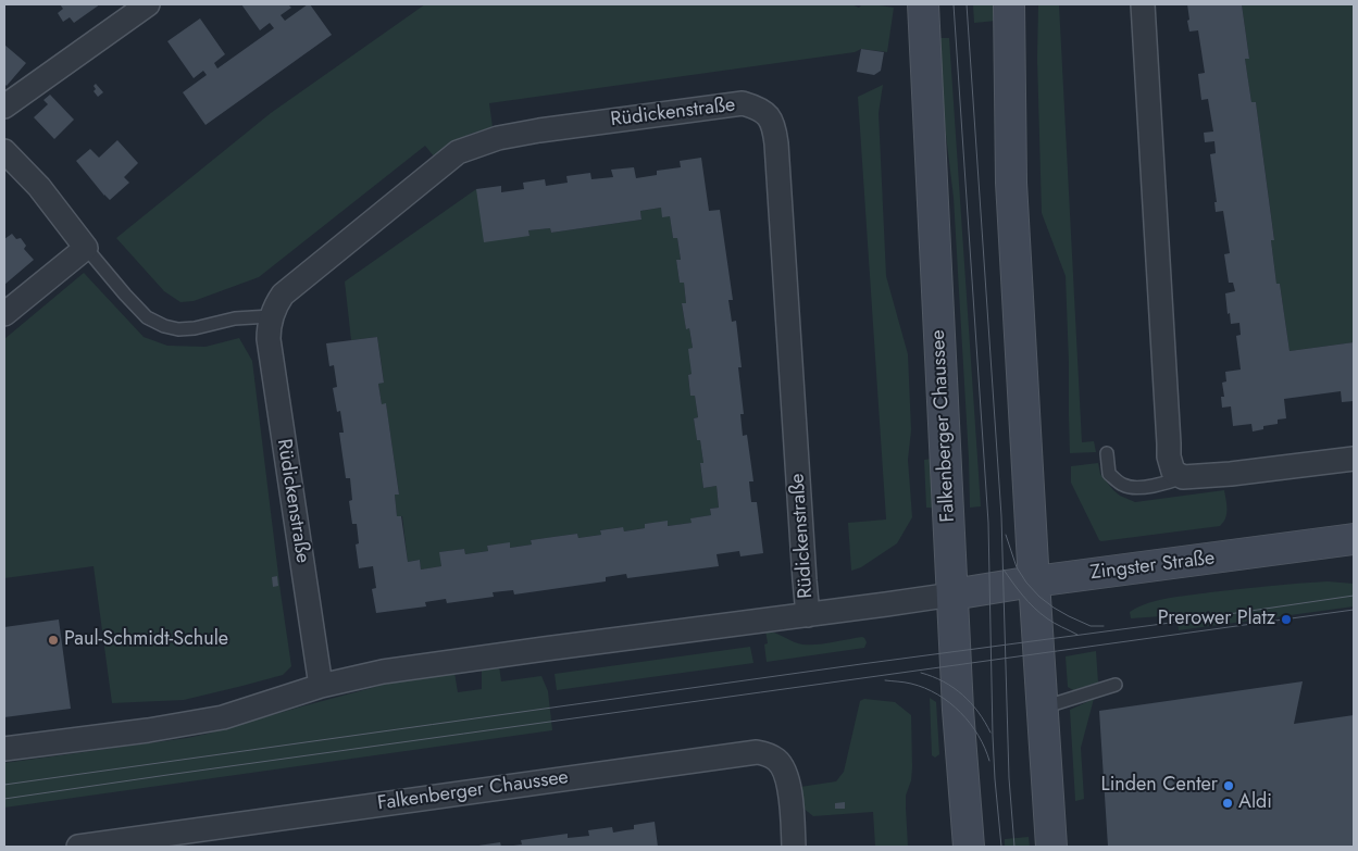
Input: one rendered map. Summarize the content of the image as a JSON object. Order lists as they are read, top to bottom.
{
  "streets": {
    "main road": ["Falkenberger Chaussee", "Zingster Straße"],
    "street": ["Rüdickenstraße"]
  },
  "crossings": [
    ["Rüdickenstraße", "Falkenberger Chaussee"],
    ["Rüdickenstraße", "Zingster Straße"],
    ["Falkenberger Chaussee", "Zingster Straße"]
  ],
  "places": [
    "Prerower Platz",
    "Paul-Schmidt-Schule",
    "Linden Center",
    "Aldi"
  ]
}
